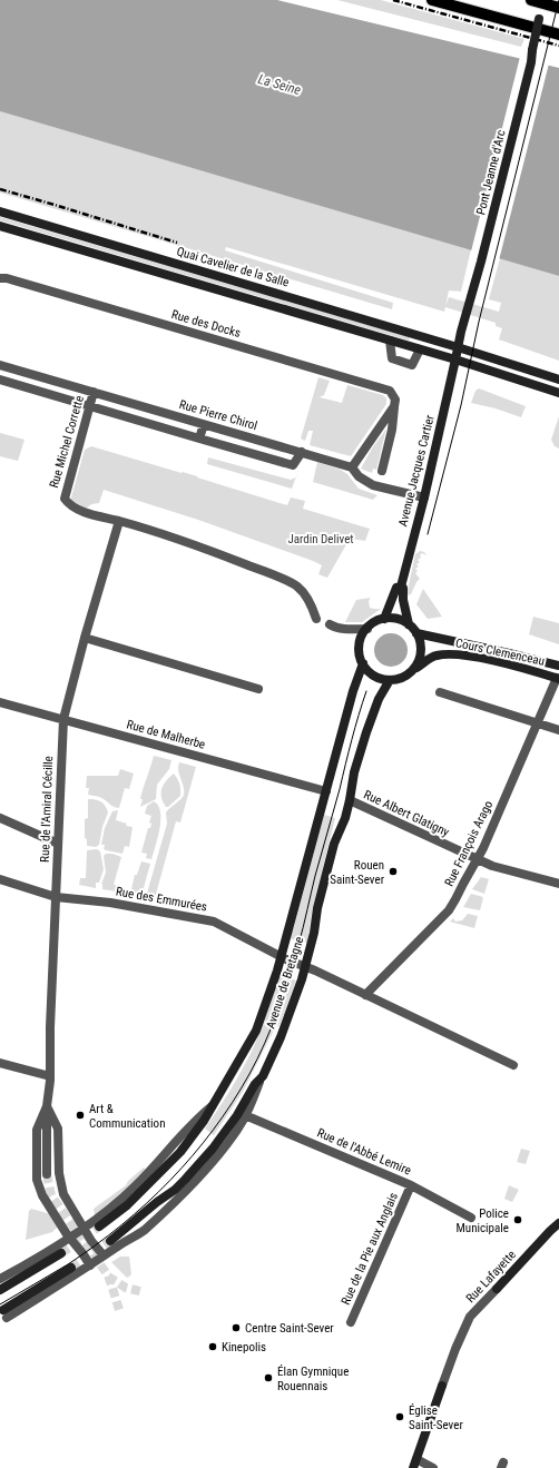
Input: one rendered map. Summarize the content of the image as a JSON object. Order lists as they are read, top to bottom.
{
  "streets": {
    "street": [
      "Pont Jeanne d'Arc",
      "Quai Cavelier de la Salle",
      "Rue des Docks",
      "Rue Pierre Chirol",
      "Rue Michel Corrette",
      "Avenue Jacques Cartier",
      "Cours Clemenceau",
      "Rue de Malherbe",
      "Rue de l'Amiral Cécille",
      "Rue Albert Glatigny",
      "Rue François Arago",
      "Rue des Emmurées",
      "Avenue de Bretagne",
      "Rue de l'Abbé Lemire",
      "Rue de la Pie aux Anglais",
      "Rue Lafayette"
    ]
  },
  "crossings": [
    ["Pont Jeanne d'Arc", "Quai Cavelier de la Salle"],
    ["Pont Jeanne d'Arc", "Avenue Jacques Cartier"],
    ["Quai Cavelier de la Salle", "Avenue Jacques Cartier"],
    ["Rue Pierre Chirol", "Rue Michel Corrette"],
    ["Rue Pierre Chirol", "Avenue Jacques Cartier"],
    ["Rue Michel Corrette", "Rue de l'Amiral Cécille"],
    ["Avenue Jacques Cartier", "Cours Clemenceau"],
    ["Avenue Jacques Cartier", "Avenue de Bretagne"],
    ["Cours Clemenceau", "Rue François Arago"],
    ["Cours Clemenceau", "Avenue de Bretagne"],
    ["Rue de Malherbe", "Rue de l'Amiral Cécille"],
    ["Rue de Malherbe", "Avenue de Bretagne"],
    ["Rue de l'Amiral Cécille", "Rue des Emmurées"],
    ["Rue Albert Glatigny", "Rue François Arago"],
    ["Rue Albert Glatigny", "Avenue de Bretagne"],
    ["Rue des Emmurées", "Avenue de Bretagne"],
    ["Rue de l'Abbé Lemire", "Rue de la Pie aux Anglais"]
  ],
  "water": ["La Seine"],
  "parks": ["Jardin Delivet"],
  "places": [
    "Rouen Saint-Sever",
    "Art & Communication",
    "Police Municipale",
    "Centre Saint-Sever",
    "Kinepolis",
    "Élan Gymnique Rouennais",
    "Église Saint-Sever"
  ]
}
